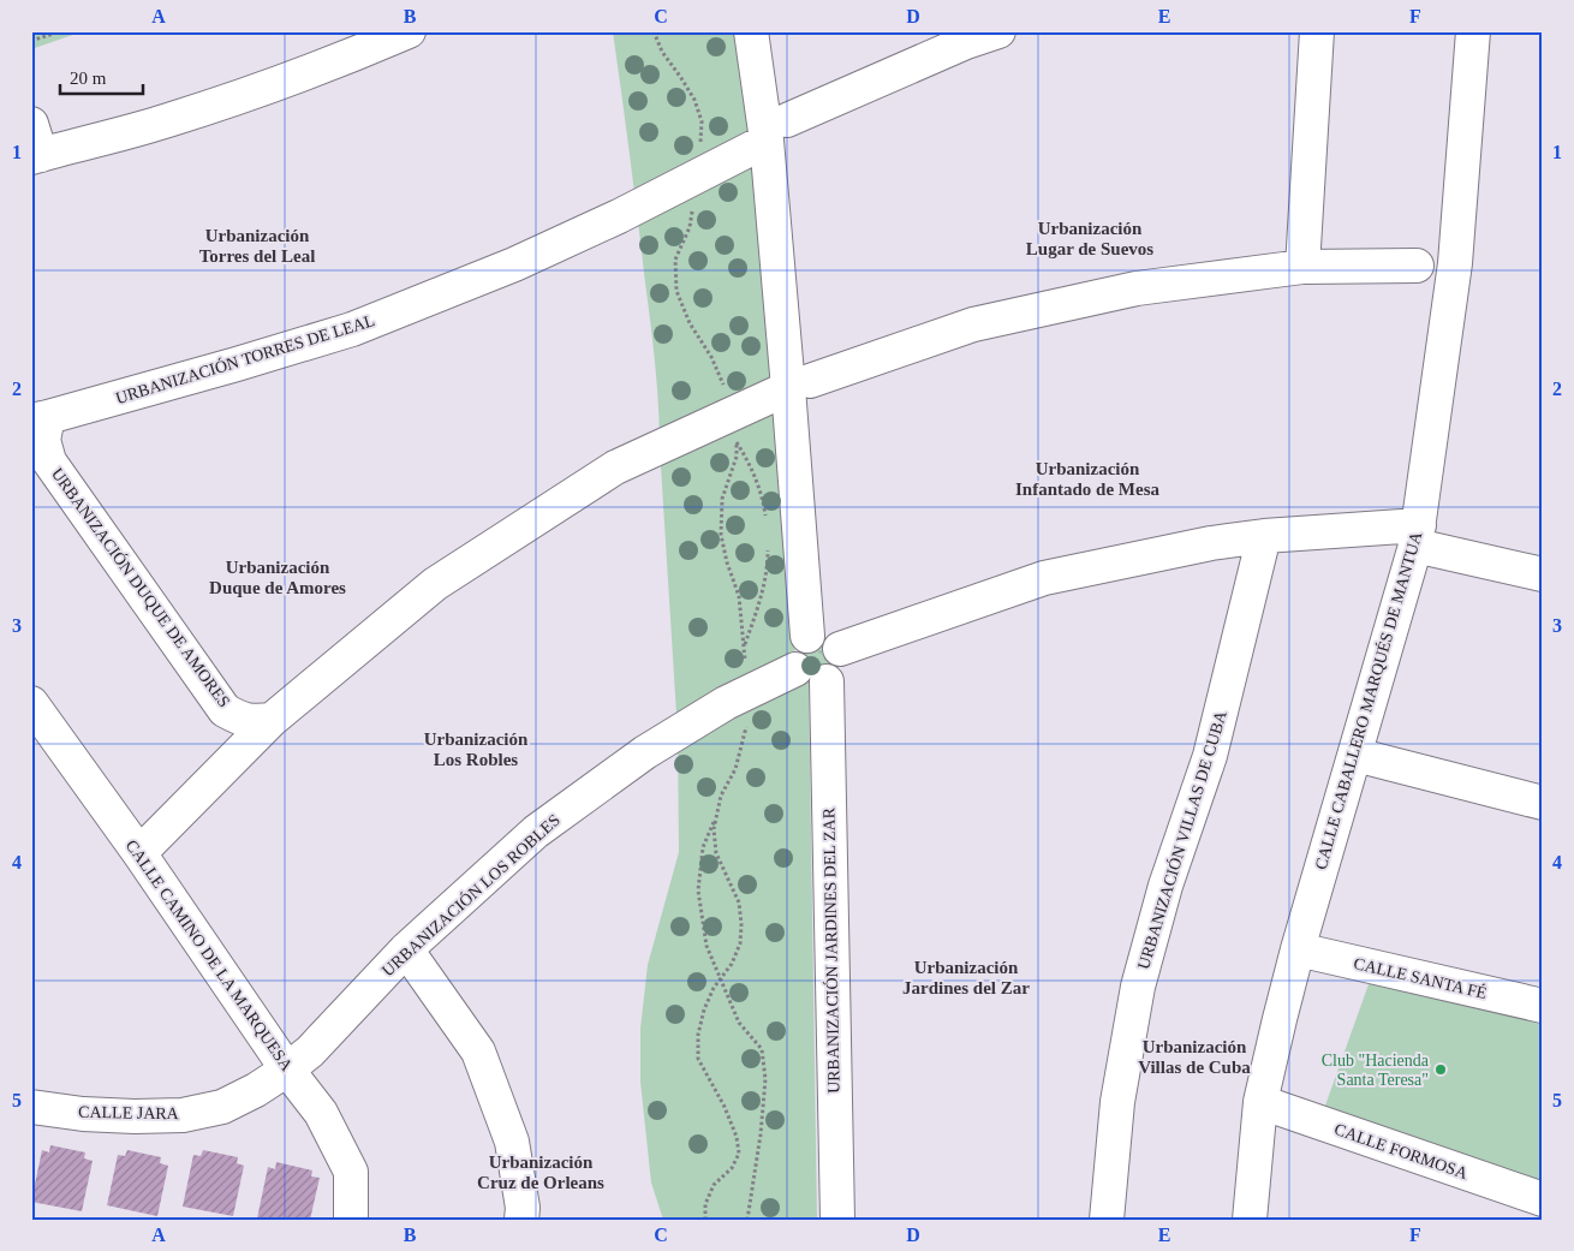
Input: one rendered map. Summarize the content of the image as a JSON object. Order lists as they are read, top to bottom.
{
  "streets": {
    "street": [
      "URBANIZACIÓN TORRES DE LEAL",
      "URBANIZACIÓN DUQUE DE AMORES",
      "CALLE CABALLERO MARQUÉS DE MANTUA",
      "URBANIZACIÓN VILLAS DE CUBA",
      "URBANIZACIÓN LOS ROBLES",
      "URBANIZACIÓN JARDINES DEL ZAR",
      "CALLE CAMINO DE LA MARQUESA",
      "CALLE SANTA FÉ",
      "CALLE JARA",
      "CALLE FORMOSA"
    ]
  },
  "crossings": [
    ["URBANIZACIÓN TORRES DE LEAL", "URBANIZACIÓN DUQUE DE AMORES"],
    ["CALLE CABALLERO MARQUÉS DE MANTUA", "CALLE SANTA FÉ"],
    ["CALLE CABALLERO MARQUÉS DE MANTUA", "CALLE FORMOSA"],
    ["URBANIZACIÓN LOS ROBLES", "URBANIZACIÓN JARDINES DEL ZAR"],
    ["URBANIZACIÓN LOS ROBLES", "CALLE CAMINO DE LA MARQUESA"],
    ["URBANIZACIÓN LOS ROBLES", "CALLE JARA"],
    ["CALLE CAMINO DE LA MARQUESA", "CALLE JARA"]
  ],
  "districts": [
    "Urbanización Lugar de Suevos",
    "Urbanización Torres del Leal",
    "Urbanización Infantado de Mesa",
    "Urbanización Duque de Amores",
    "Urbanización Los Robles",
    "Urbanización Jardines del Zar",
    "Urbanización Villas de Cuba",
    "Urbanización Cruz de Orleans"
  ],
  "places": ["Club \"Hacienda Santa Teresa\""],
  "scale_bar": "20 m",
  "grid": {
    "columns": [
      "A",
      "B",
      "C",
      "D",
      "E",
      "F"
    ],
    "rows": [
      "1",
      "2",
      "3",
      "4",
      "5"
    ]
  }
}
